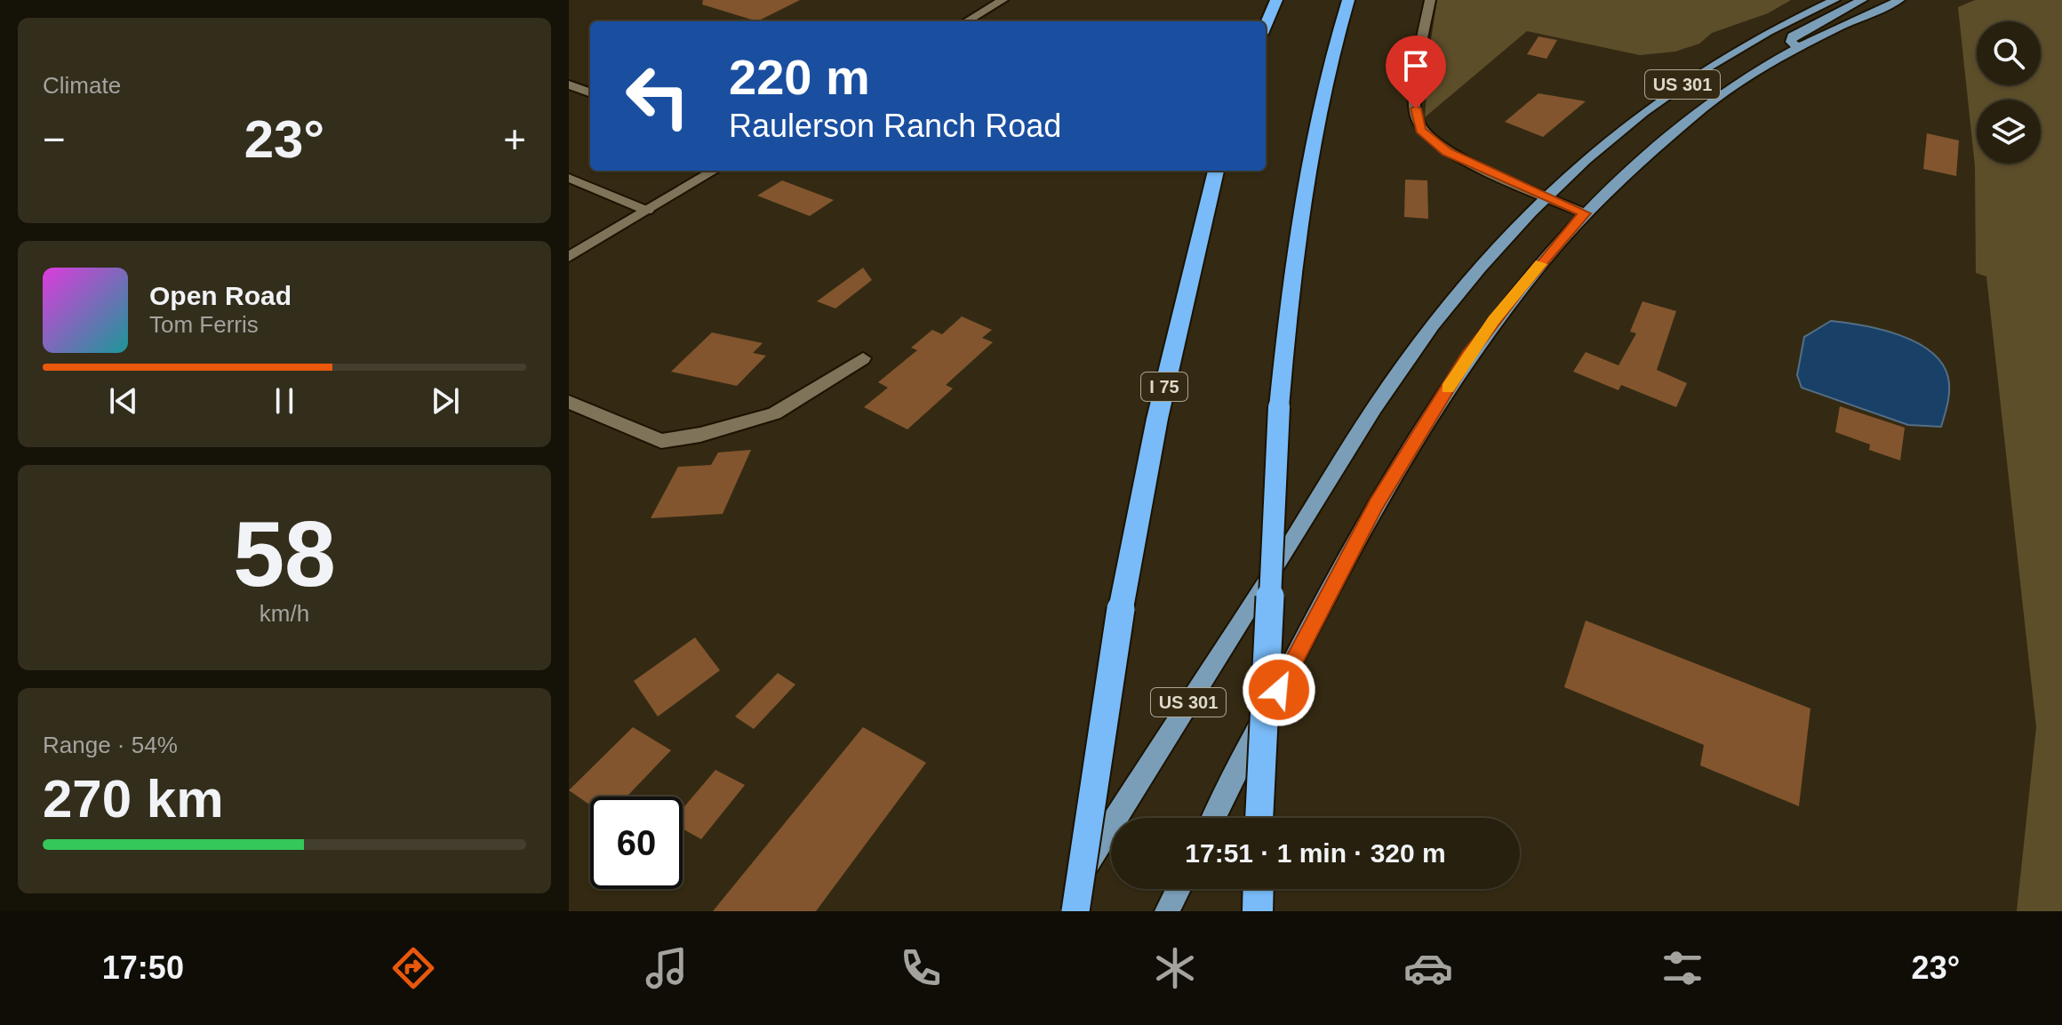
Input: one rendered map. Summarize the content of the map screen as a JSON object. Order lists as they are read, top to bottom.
{
  "streets": {
    "highway": ["I 75"],
    "main road": ["US 301"]
  },
  "page": {
    "tile": [
      "Climate",
      ["58", "km/h"],
      ["Range · 54%", "270 km"]
    ],
    "turn": ["220 m", "Raulerson Ranch Road"],
    "heat": ["−", "23°", "+"],
    "song": ["Open Road", "Tom Ferris"],
    "limit": "60",
    "trip": "17:51 · 1 min · 320 m",
    "tabs": ["17:50", "23°"]
  }
}
